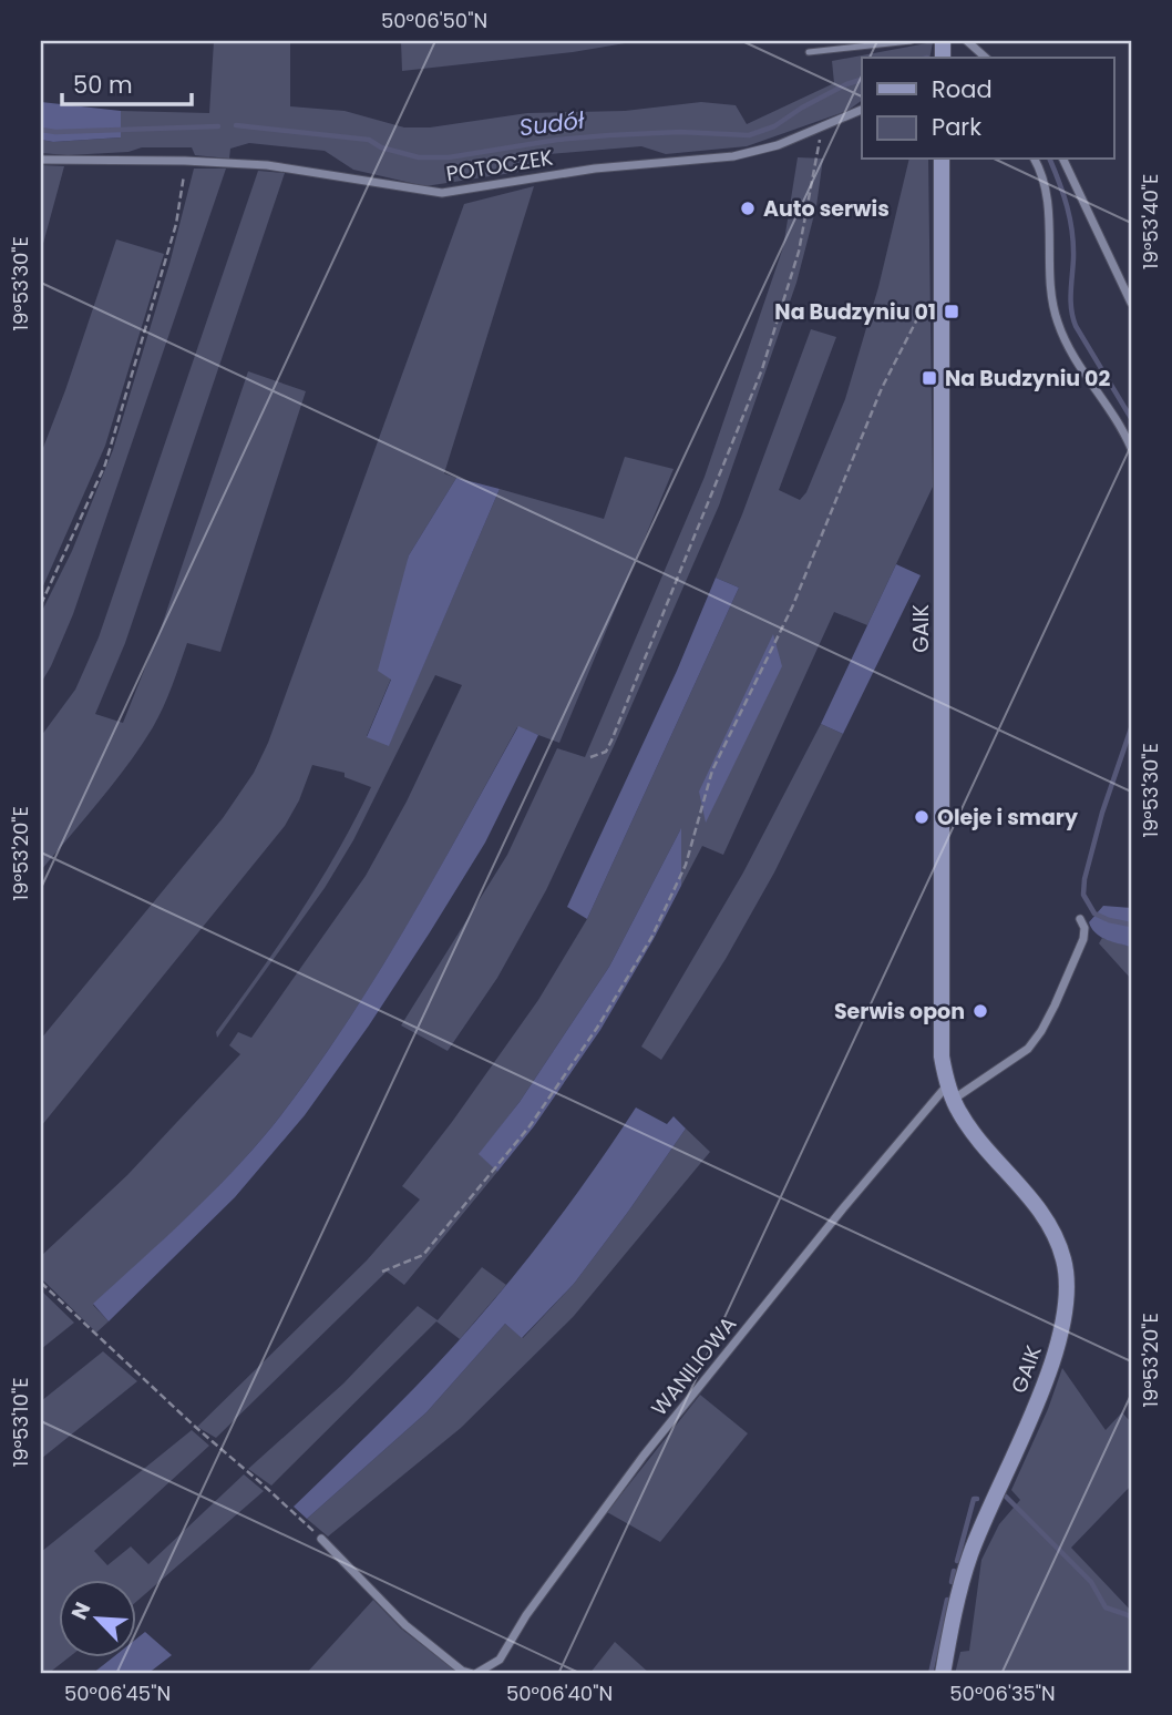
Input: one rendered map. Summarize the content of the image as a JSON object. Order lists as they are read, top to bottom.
{
  "streets": {
    "street": ["POTOCZEK", "GAIK", "WANILIOWA"]
  },
  "crossings": [
    ["GAIK", "WANILIOWA"]
  ],
  "water": ["Sudół"],
  "places": {
    "other": ["Auto serwis", "Oleje i smary", "Serwis opon"],
    "transit": ["Na Budzyniu 01", "Na Budzyniu 02"]
  },
  "legend": ["Road", "Park"],
  "scale_bar": "50 m",
  "north": "top left",
  "coordinates": [
    "50°06'50\"N",
    "19°53'40\"E",
    "19°53'30\"E",
    "19°53'20\"E",
    "19°53'10\"E",
    "50°06'45\"N",
    "50°06'40\"N",
    "50°06'35\"N"
  ]
}
